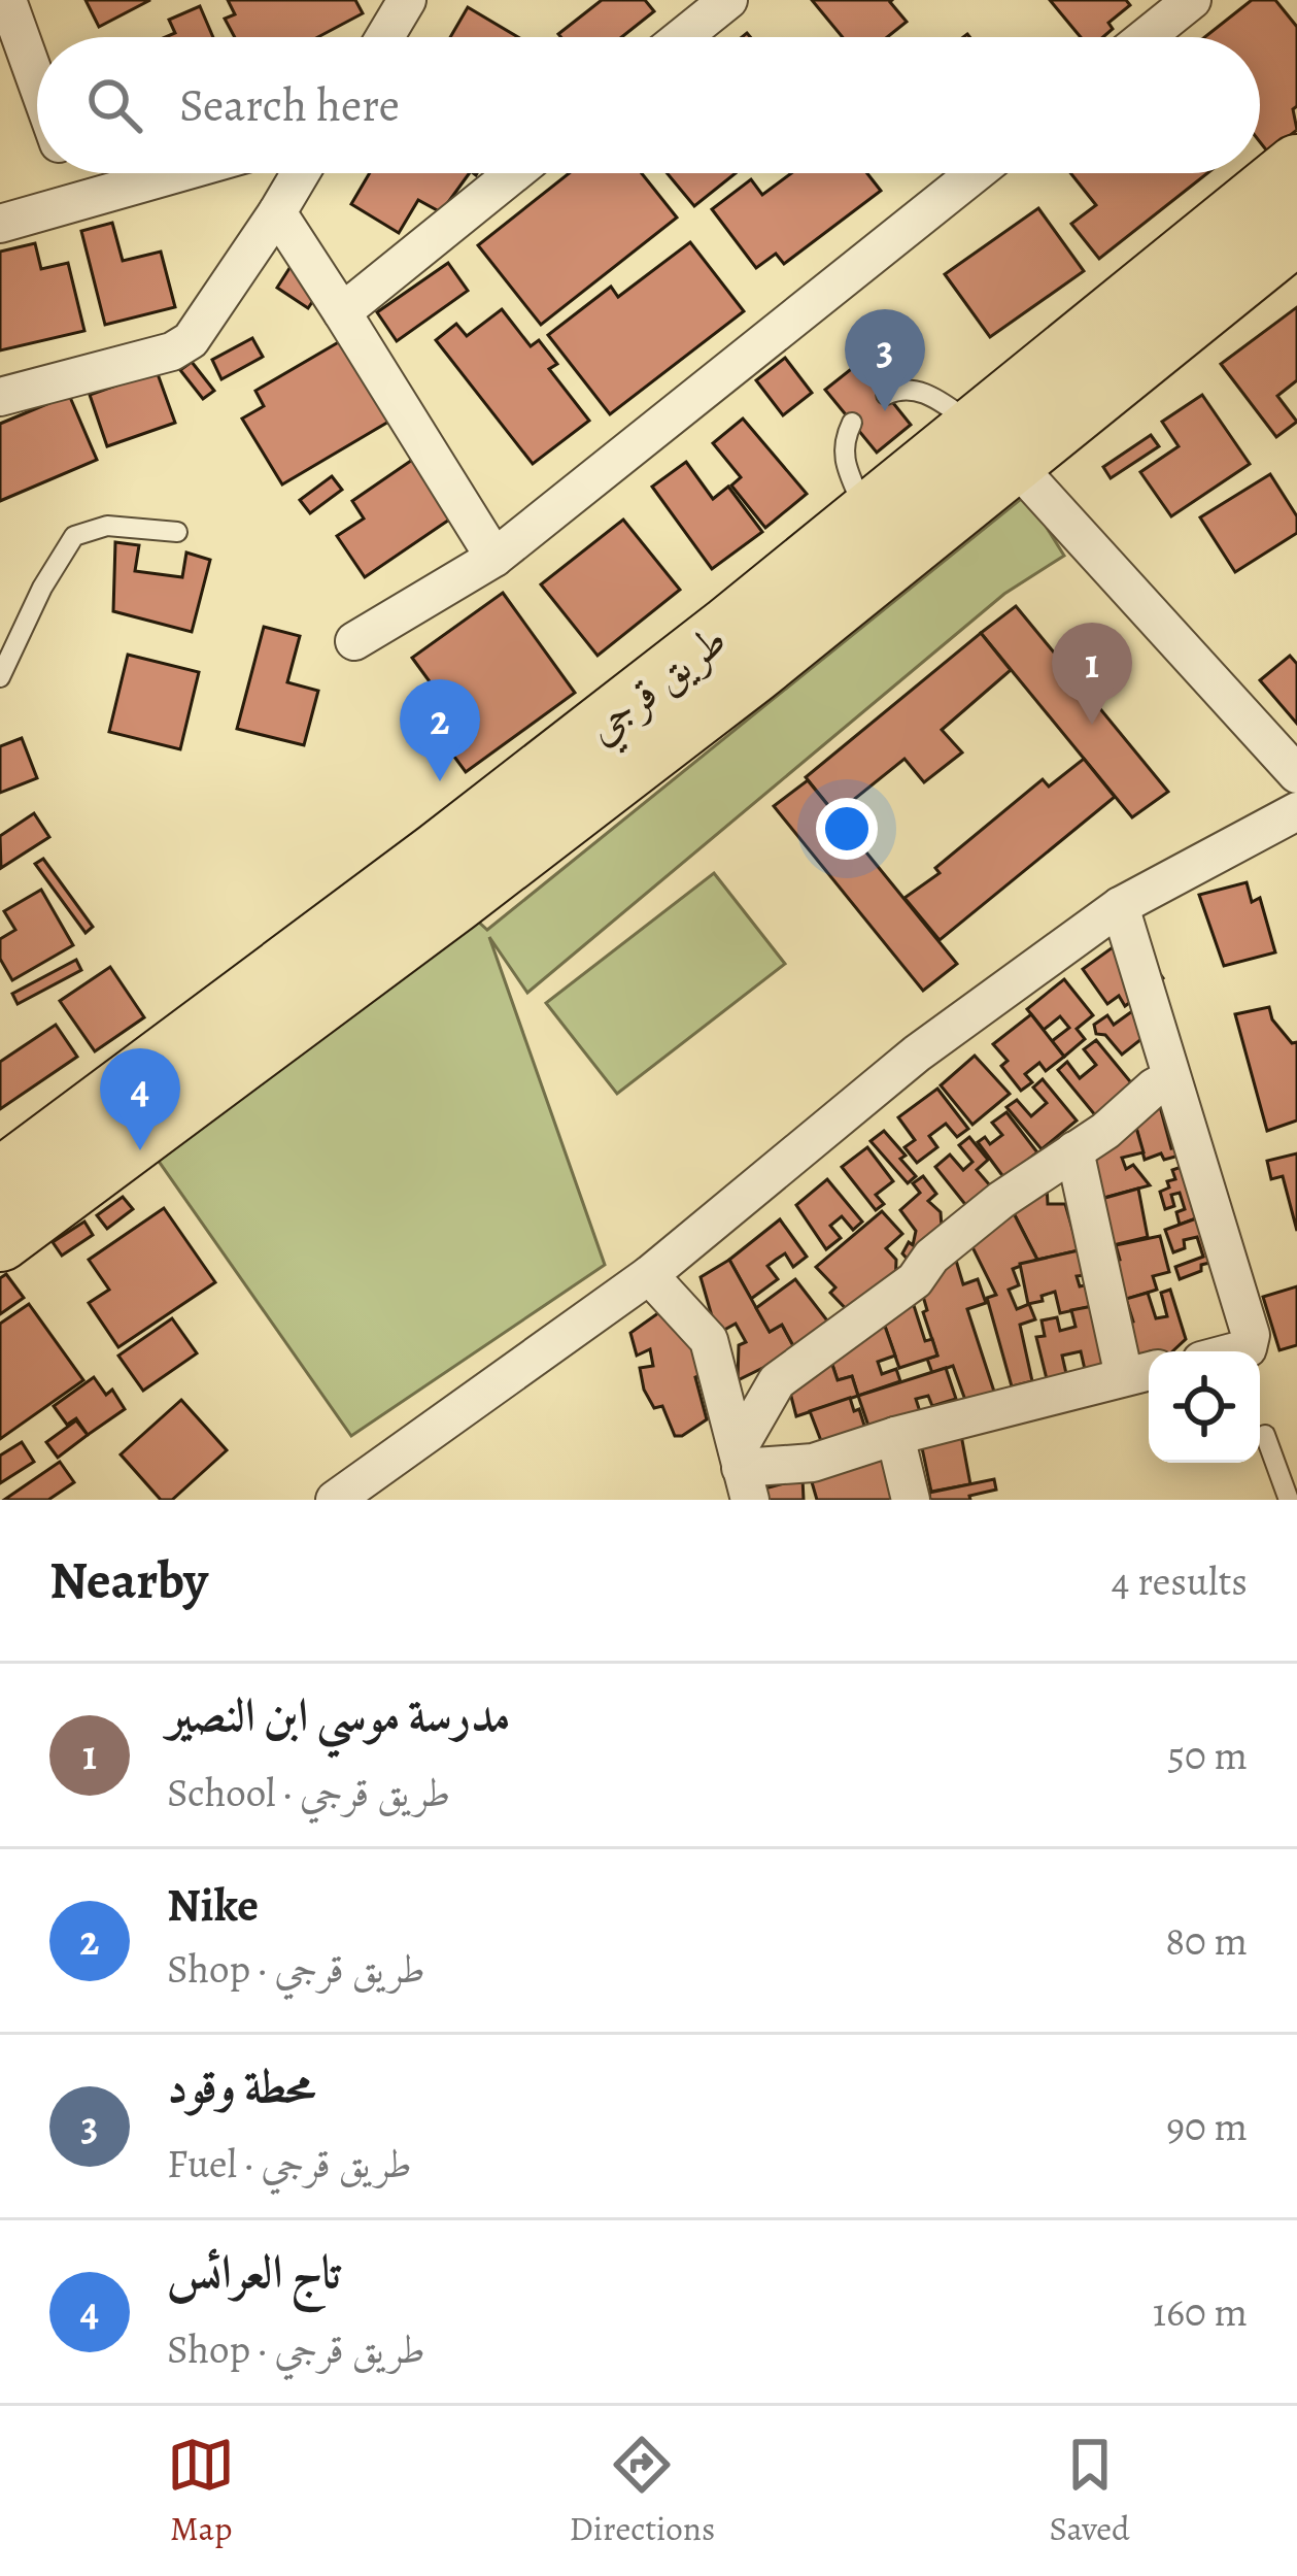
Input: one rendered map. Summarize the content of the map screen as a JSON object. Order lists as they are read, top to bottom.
{
  "streets": {
    "highway": ["طريق قرجي"]
  },
  "page": {
    "search": "Search here",
    "pins": [
      "3",
      "1",
      "2",
      "4"
    ],
    "heading": ["Nearby", "4 results"],
    "list": [
      {
        "mark": "1",
        "name": "مدرسة موسي ابن النصير",
        "note": "School · طريق قرجي",
        "value": "50 m"
      },
      {
        "mark": "2",
        "name": "Nike",
        "note": "Shop · طريق قرجي",
        "value": "80 m"
      },
      {
        "mark": "3",
        "name": "محطة وقود",
        "note": "Fuel · طريق قرجي",
        "value": "90 m"
      },
      {
        "mark": "4",
        "name": "تاج العرائس",
        "note": "Shop · طريق قرجي",
        "value": "160 m"
      }
    ],
    "nav": ["Map", "Directions", "Saved"]
  }
}
